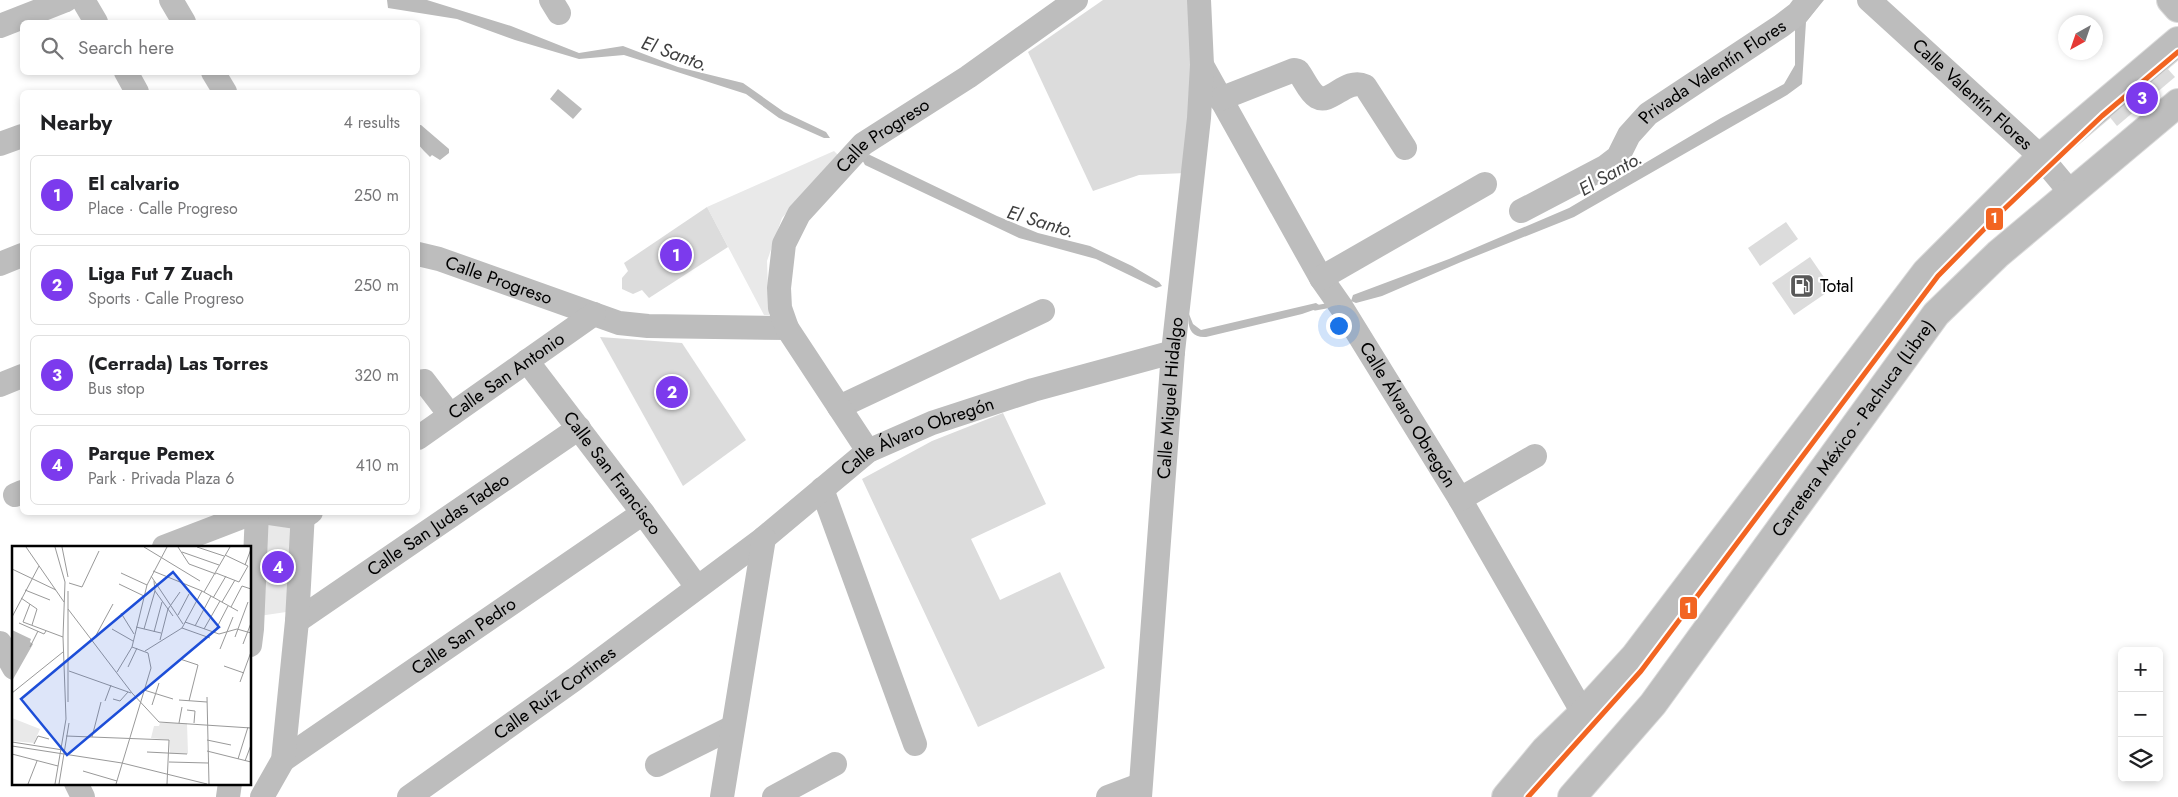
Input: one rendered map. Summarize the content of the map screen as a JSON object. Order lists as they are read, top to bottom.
{
  "streets": {
    "main road": ["Carretera México - Pachuca (Libre)"],
    "street": [
      "Privada Valentín Flores",
      "Calle Valentín Flores",
      "Calle Progreso",
      "Calle San Antonio",
      "Calle Miguel Hidalgo",
      "Calle Álvaro Obregón",
      "Calle San Francisco",
      "Calle San Judas Tadeo",
      "Calle San Pedro",
      "Calle Ruíz Cortines"
    ]
  },
  "crossings": [
    ["Calle Valentín Flores", "Carretera México - Pachuca (Libre)"],
    ["Calle Progreso", "Calle San Antonio"],
    ["Calle Progreso", "Calle Álvaro Obregón"],
    ["Calle San Antonio", "Calle San Francisco"],
    ["Calle Miguel Hidalgo", "Calle Álvaro Obregón"],
    ["Calle Álvaro Obregón", "Carretera México - Pachuca (Libre)"],
    ["Calle Álvaro Obregón", "Calle San Francisco"],
    ["Calle Álvaro Obregón", "Calle Ruíz Cortines"],
    ["Calle San Francisco", "Calle San Judas Tadeo"],
    ["Calle San Francisco", "Calle San Pedro"],
    ["Calle San Francisco", "Calle Ruíz Cortines"]
  ],
  "water": ["El Santo."],
  "places": {
    "fuel station": ["Total"]
  },
  "lines": ["transit line 1"],
  "north": "bottom left",
  "page": {
    "search": "Search here",
    "pins": [
      "3",
      "1",
      "2",
      "4"
    ],
    "heading": ["Nearby", "4 results"],
    "list": [
      {
        "mark": "1",
        "name": "El calvario",
        "note": "Place · Calle Progreso",
        "value": "250 m"
      },
      {
        "mark": "2",
        "name": "Liga Fut 7 Zuach",
        "note": "Sports · Calle Progreso",
        "value": "250 m"
      },
      {
        "mark": "3",
        "name": "(Cerrada) Las Torres",
        "note": "Bus stop",
        "value": "320 m"
      },
      {
        "mark": "4",
        "name": "Parque Pemex",
        "note": "Park · Privada Plaza 6",
        "value": "410 m"
      }
    ],
    "map_buttons": ["+", "−"]
  }
}
